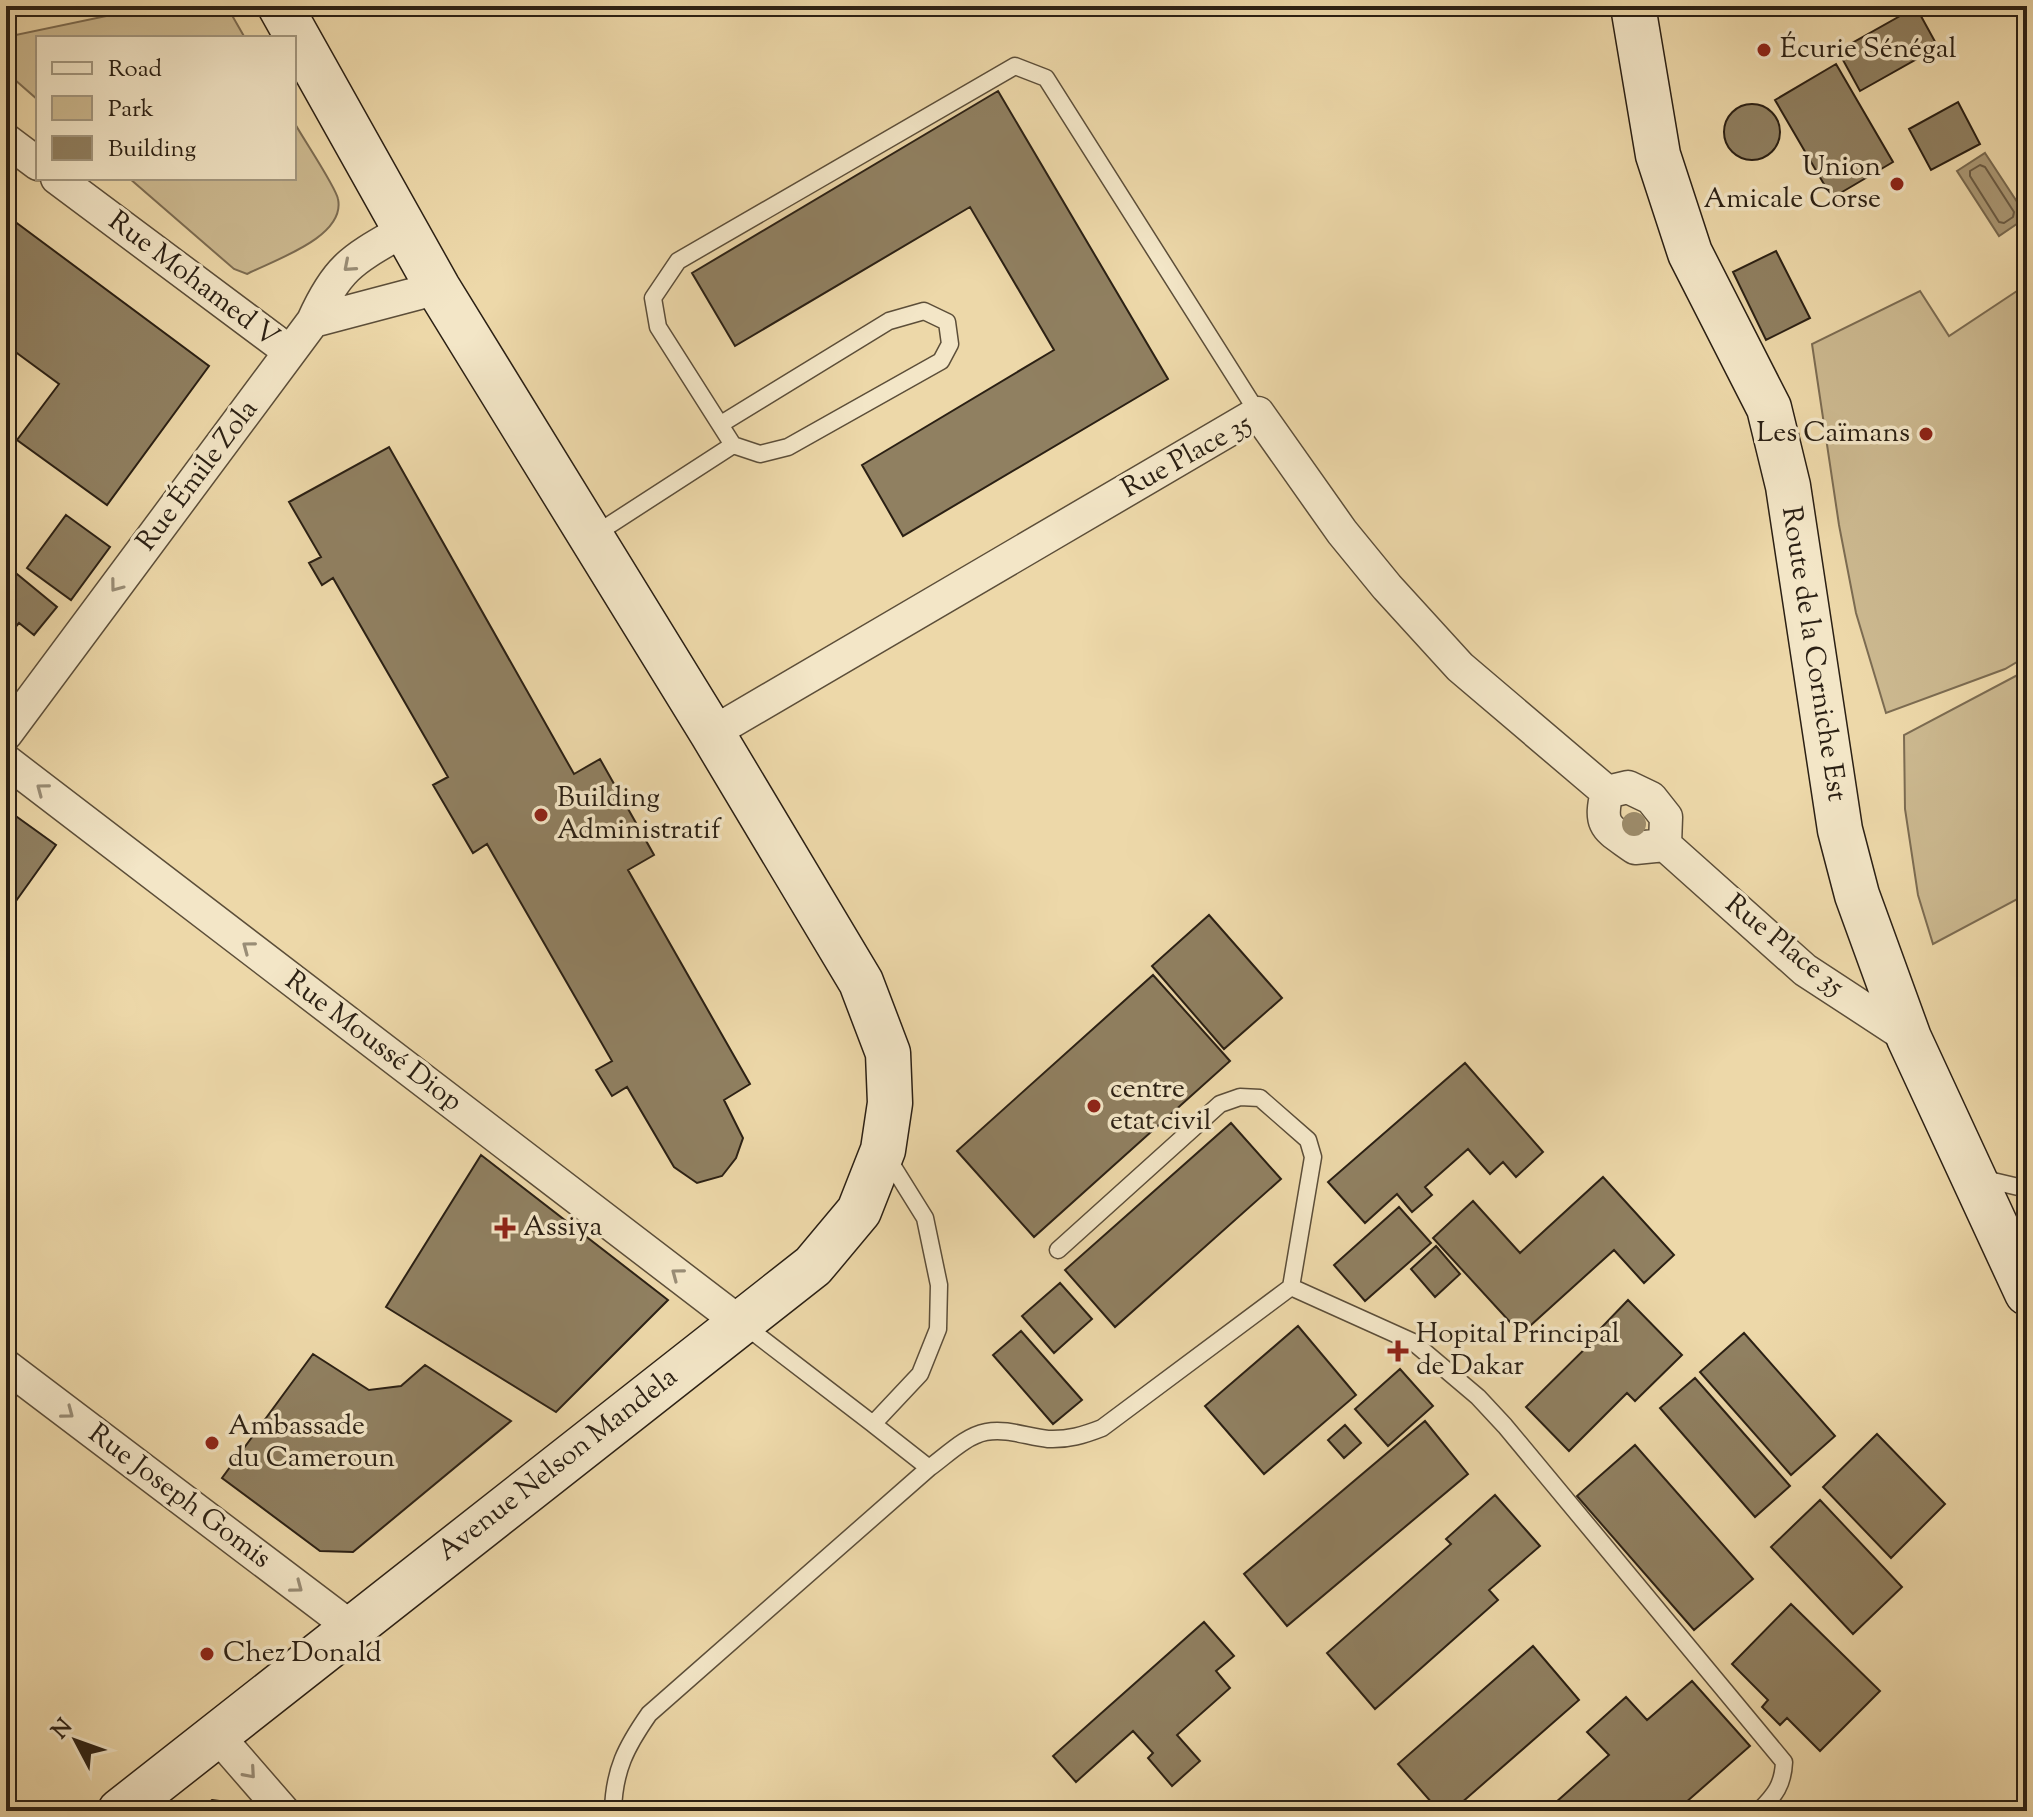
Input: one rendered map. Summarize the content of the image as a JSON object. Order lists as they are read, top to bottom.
{
  "streets": {
    "street": [
      "Rue Mohamed V",
      "Rue Place 35",
      "Rue Émile Zola",
      "Route de la Corniche Est",
      "Rue Moussé Diop",
      "Avenue Nelson Mandela",
      "Rue Joseph Gomis"
    ]
  },
  "crossings": [
    ["Rue Mohamed V", "Rue Émile Zola"],
    ["Rue Place 35", "Route de la Corniche Est"],
    ["Rue Place 35", "Avenue Nelson Mandela"],
    ["Rue Émile Zola", "Avenue Nelson Mandela"],
    ["Rue Moussé Diop", "Avenue Nelson Mandela"],
    ["Avenue Nelson Mandela", "Rue Joseph Gomis"]
  ],
  "one_way": ["Rue Émile Zola", "Rue Moussé Diop", "Rue Joseph Gomis"],
  "places": {
    "other": [
      "Écurie Sénégal",
      "Union Amicale Corse",
      "Les Caïmans",
      "Building Administratif",
      "centre etat civil",
      "Ambassade du Cameroun",
      "Chez Donald"
    ],
    "health": ["Assiya", "Hopital Principal de Dakar"]
  },
  "legend": ["Road", "Park", "Building"],
  "north": "top left"
}
